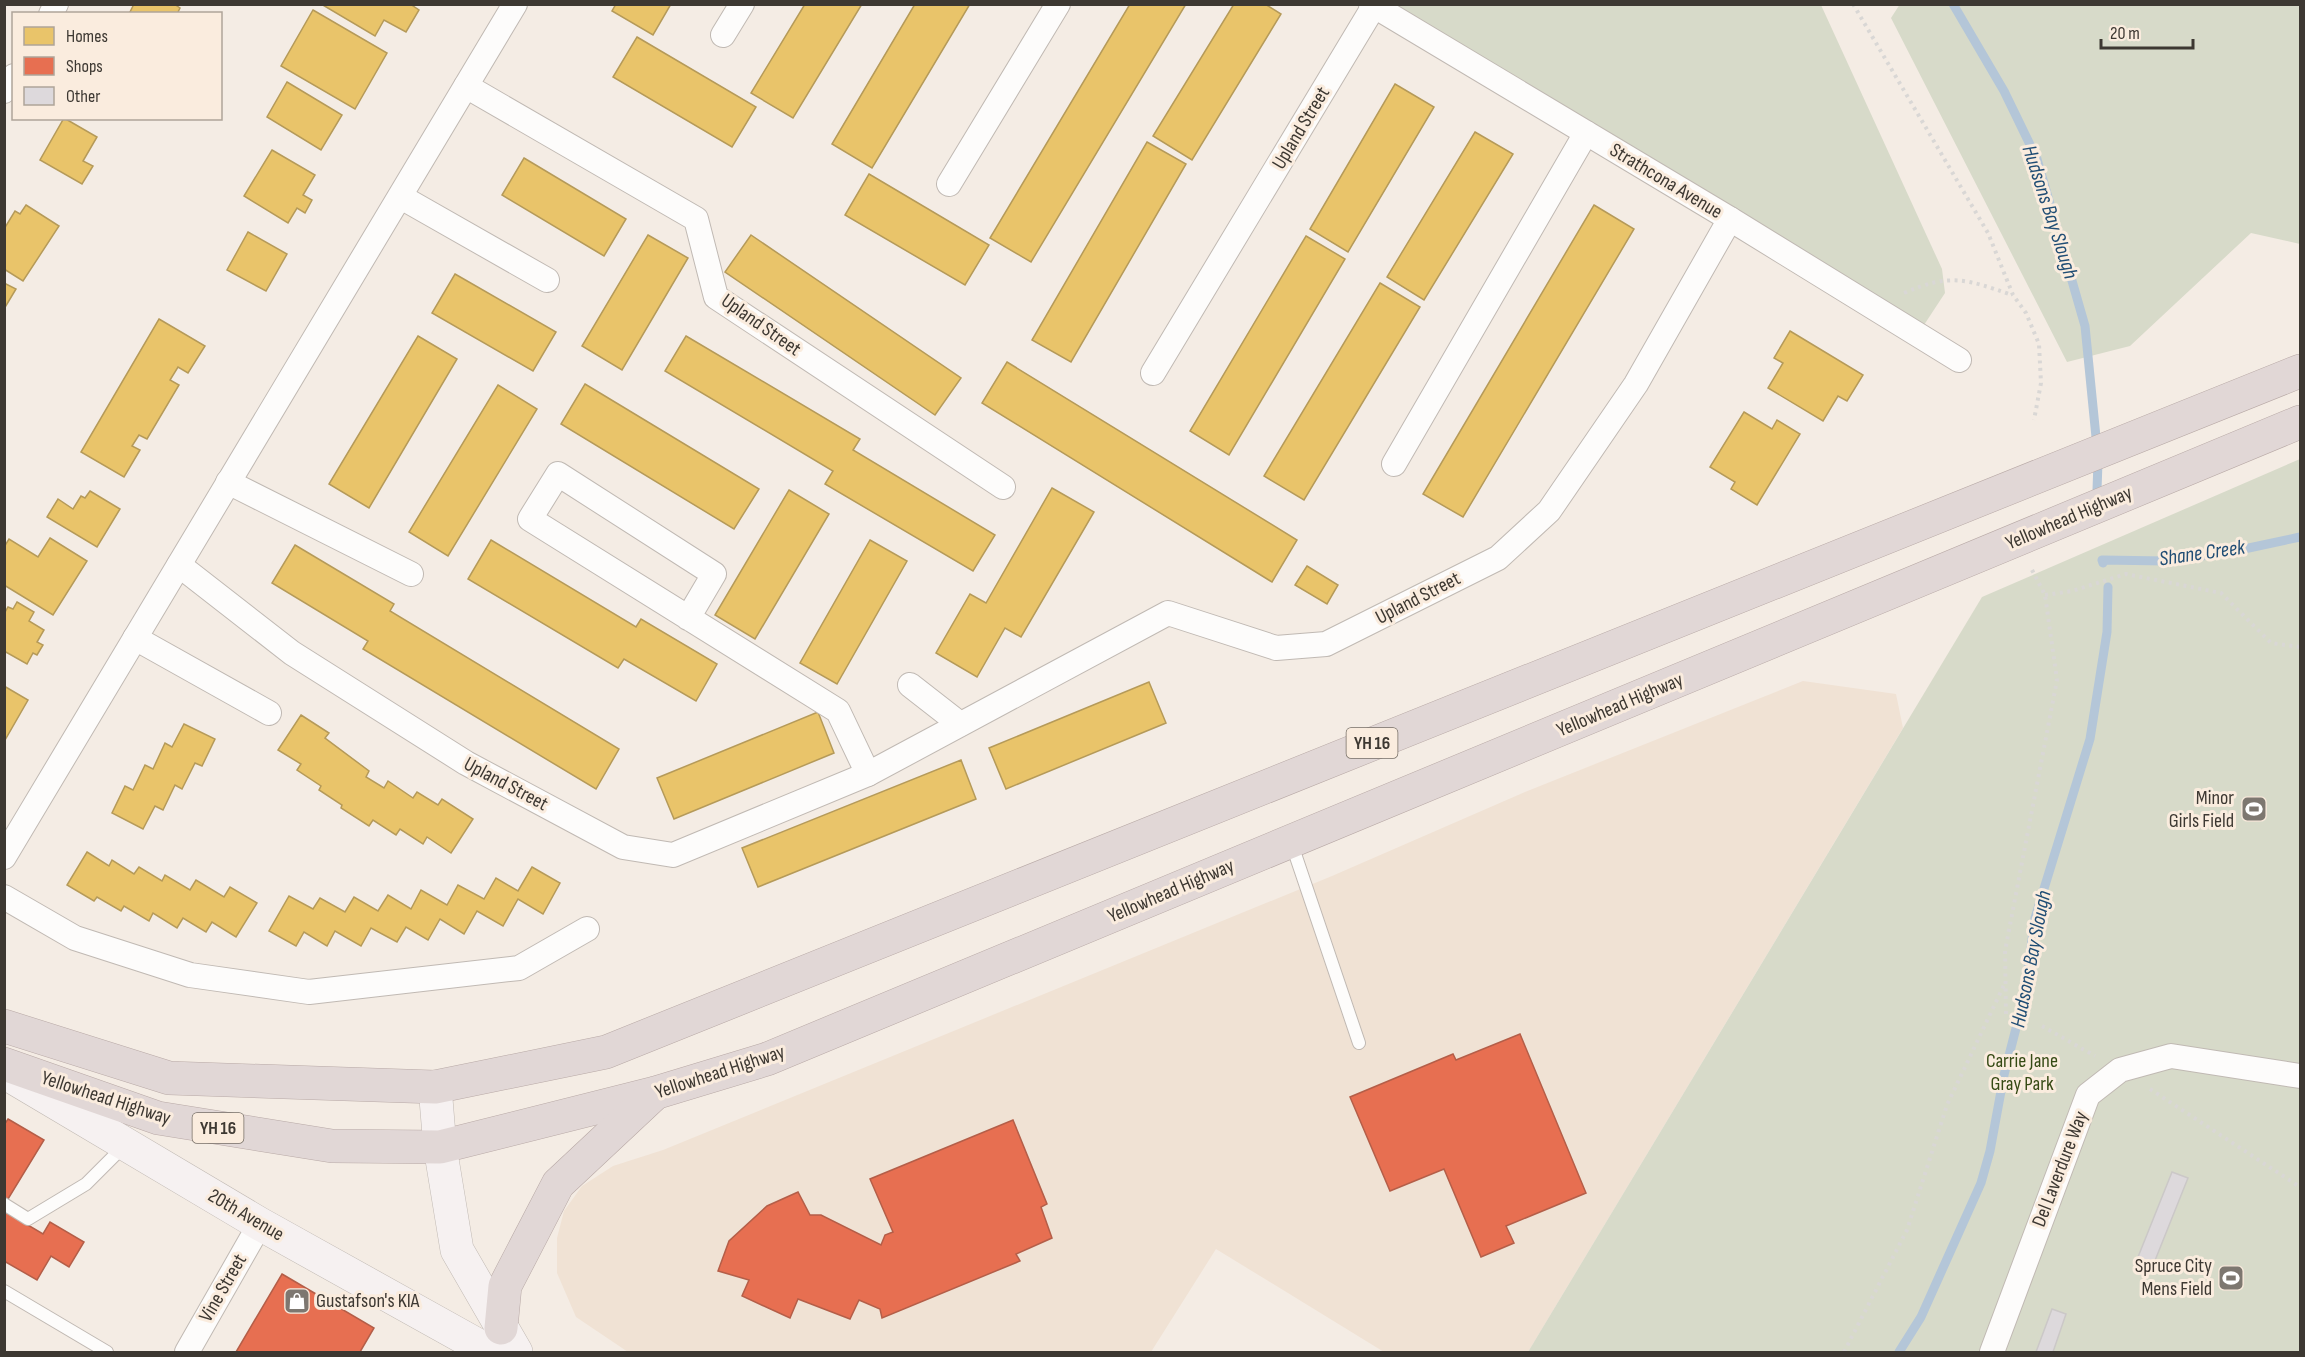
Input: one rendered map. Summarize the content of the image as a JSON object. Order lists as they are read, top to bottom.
{
  "streets": {
    "highway": ["Yellowhead Highway", "YH 16"],
    "street": [
      "Upland Street",
      "Strathcona Avenue",
      "Del Laverdure Way",
      "20th Avenue",
      "Vine Street"
    ]
  },
  "crossings": [
    ["Upland Street", "Strathcona Avenue"],
    ["20th Avenue", "Vine Street"]
  ],
  "water": ["Hudsons Bay Slough", "Shane Creek"],
  "parks": ["Carrie Jane Gray Park"],
  "places": {
    "sports": ["Minor Girls Field", "Spruce City Mens Field"],
    "shop": ["Gustafson's KIA"]
  },
  "legend": ["Homes", "Shops", "Other"],
  "scale_bar": "20 m"
}
